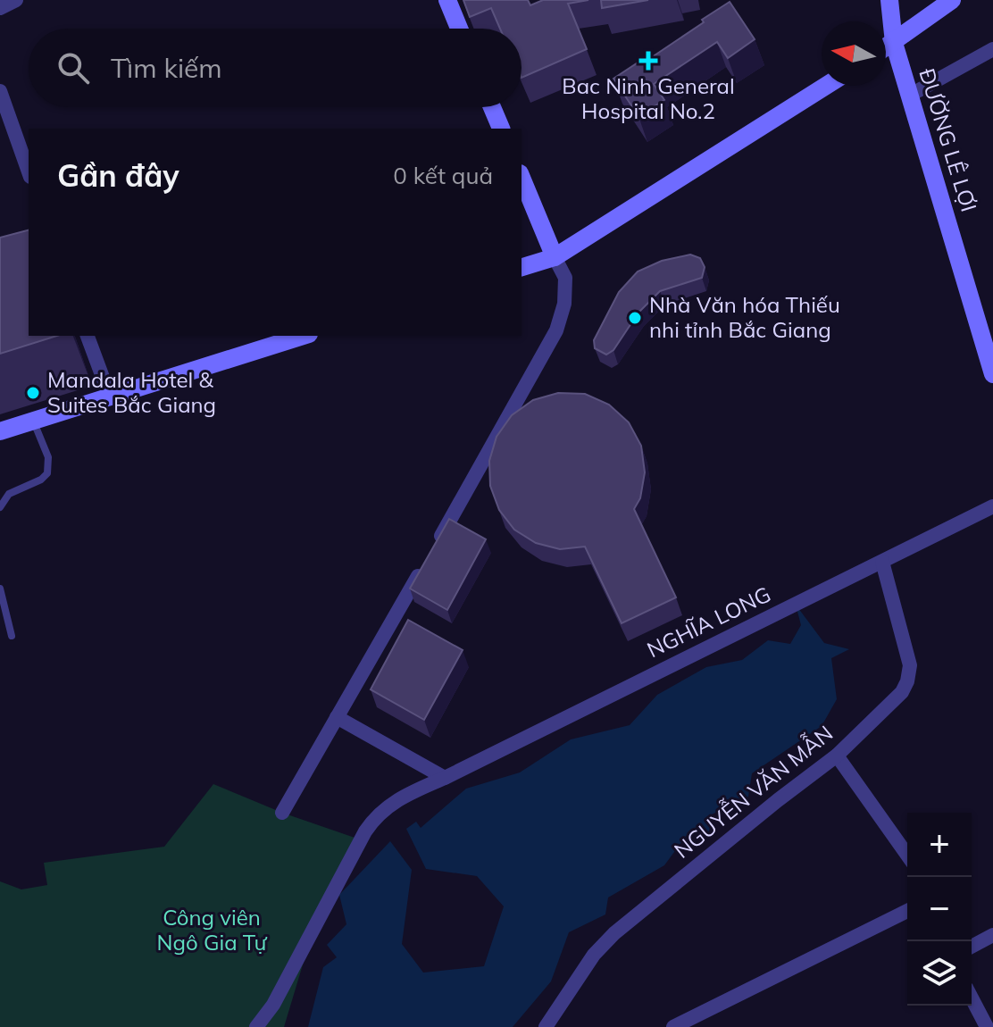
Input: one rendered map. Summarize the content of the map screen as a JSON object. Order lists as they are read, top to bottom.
{
  "streets": {
    "street": ["ĐƯỜNG LÊ LỢI", "NGHĨA LONG", "NGUYỄN VĂN MẪN"]
  },
  "crossings": [
    ["NGHĨA LONG", "NGUYỄN VĂN MẪN"]
  ],
  "parks": ["Công viên Ngô Gia Tự"],
  "places": {
    "health": ["Bac Ninh General Hospital No.2"],
    "other": ["Nhà Văn hóa Thiếu nhi tỉnh Bắc Giang", "Mandala Hotel & Suites Bắc Giang"]
  },
  "north": "left",
  "page": {
    "search": "Tìm kiếm",
    "heading": ["Gần đây", "0 kết quả"],
    "map_buttons": ["+", "−"]
  }
}
